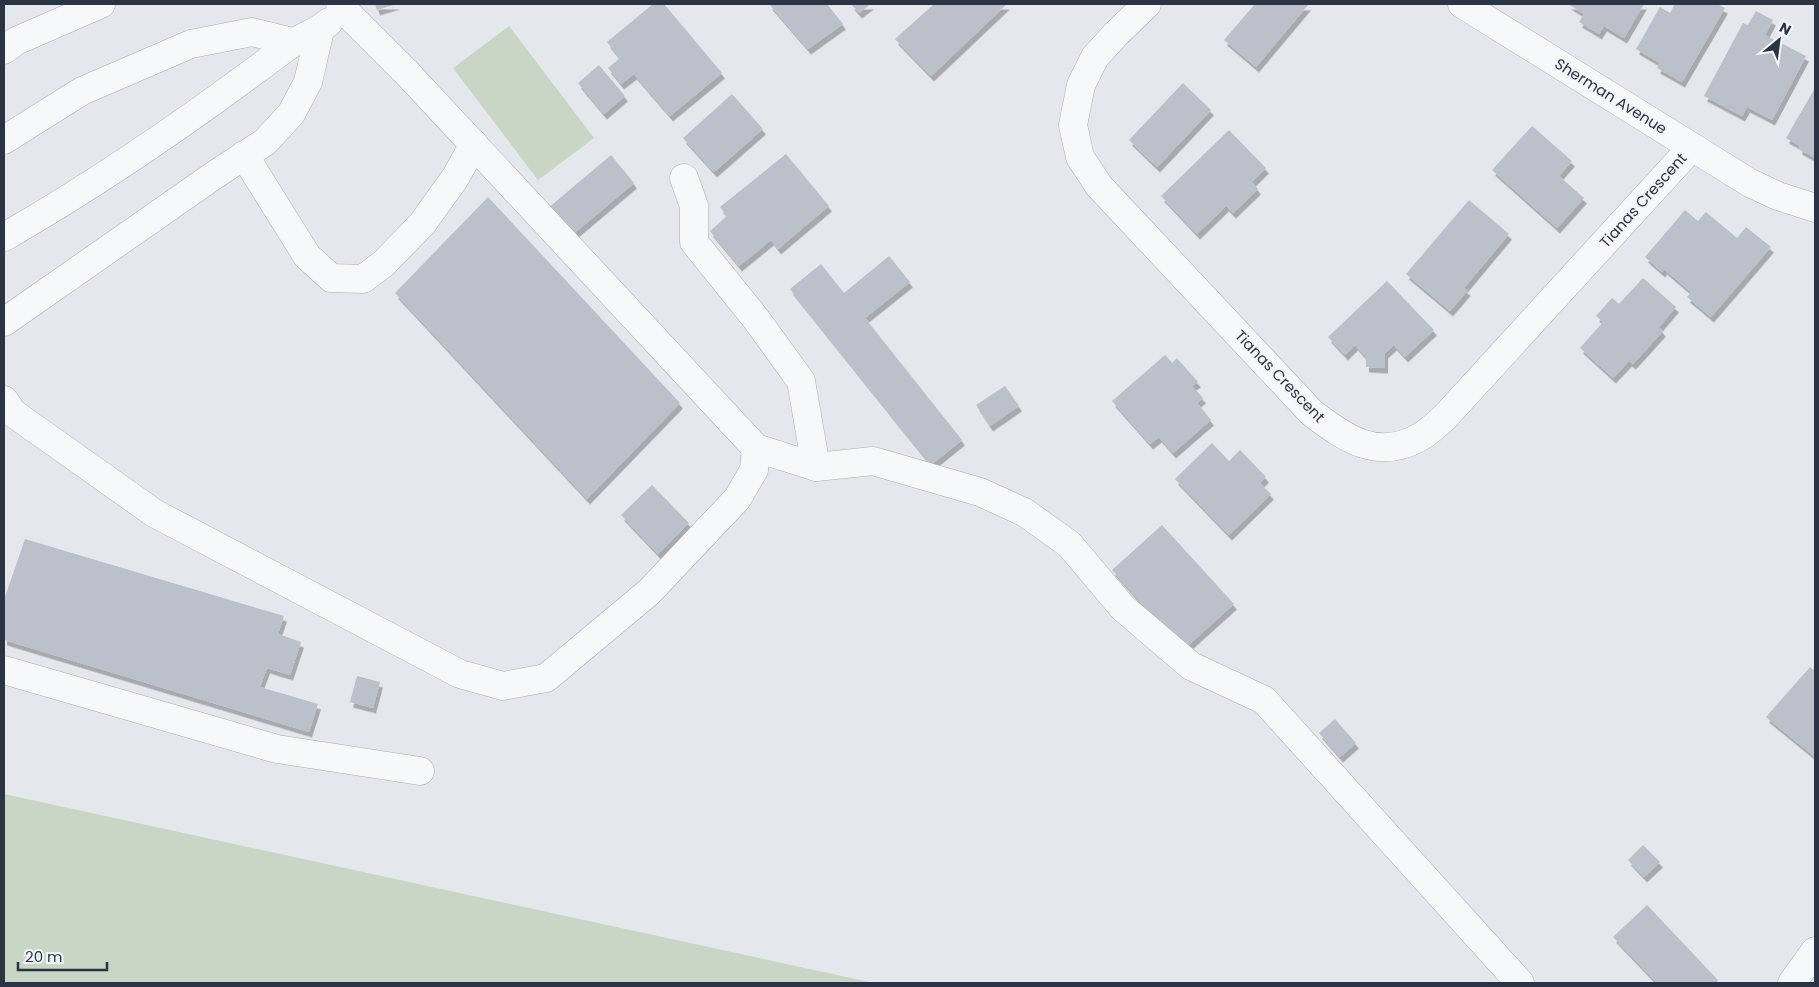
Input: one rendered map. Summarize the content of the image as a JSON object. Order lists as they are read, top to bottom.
{
  "streets": {
    "street": ["Sherman Avenue", "Tianas Crescent"]
  },
  "crossings": [
    ["Sherman Avenue", "Tianas Crescent"]
  ],
  "scale_bar": "20 m",
  "north": "top right"
}
